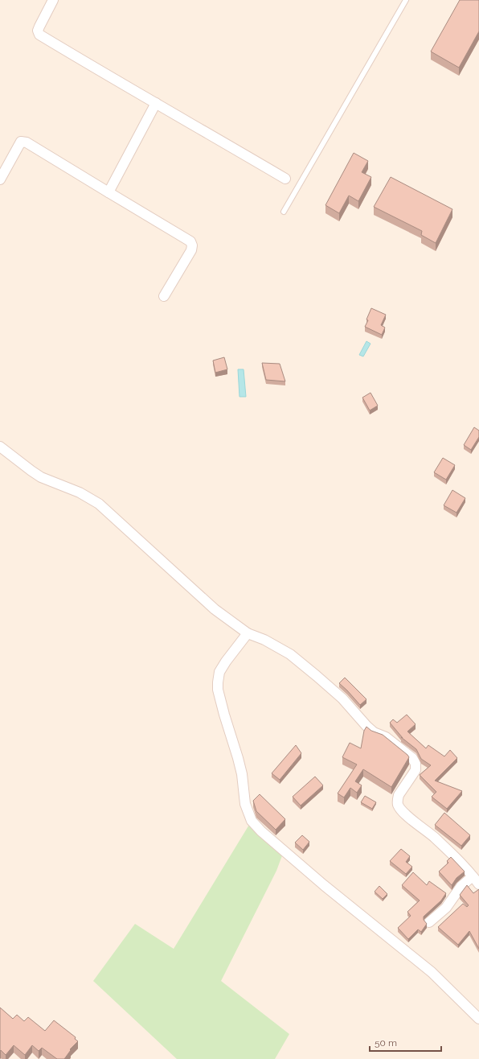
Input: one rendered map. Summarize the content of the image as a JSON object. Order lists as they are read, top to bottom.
{
  "scale_bar": "50 m"
}
